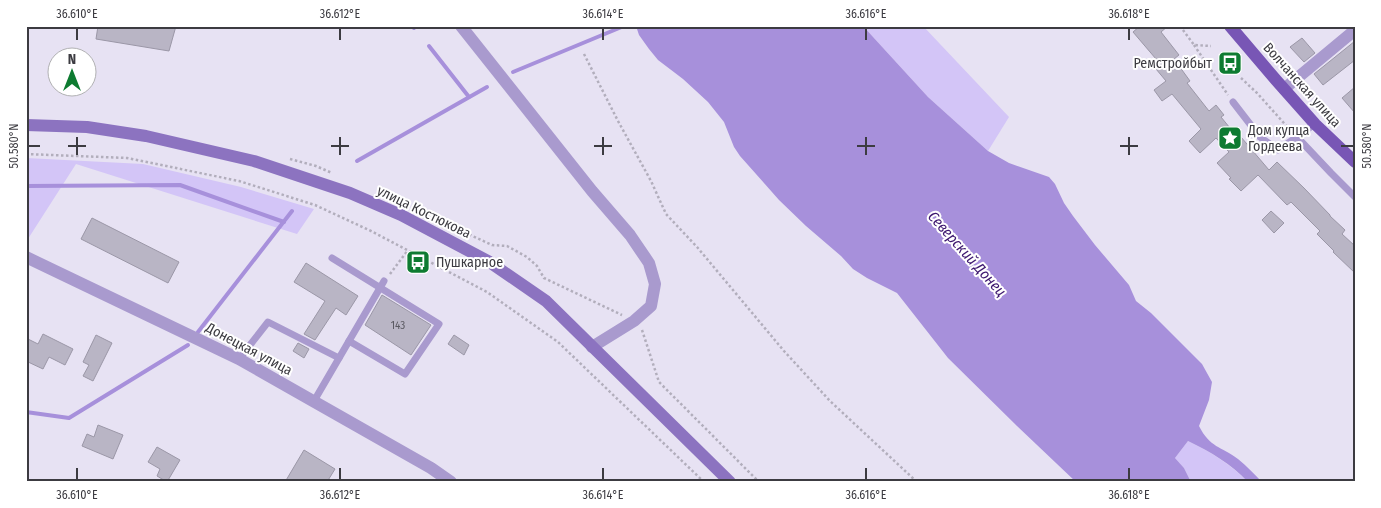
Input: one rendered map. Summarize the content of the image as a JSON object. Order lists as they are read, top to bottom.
{
  "streets": {
    "main road": ["Волчанская улица", "улица Костюкова"],
    "street": ["Донецкая улица"]
  },
  "water": ["Северский Донец"],
  "places": {
    "bus stop": ["Ремстройбыт", "Пушкарное"],
    "place": ["Дом купца Гордеева"]
  },
  "house_numbers": ["143"],
  "north": "top",
  "coordinates": [
    "36.610°E",
    "36.612°E",
    "36.614°E",
    "36.616°E",
    "36.618°E",
    "50.580°N"
  ]
}
